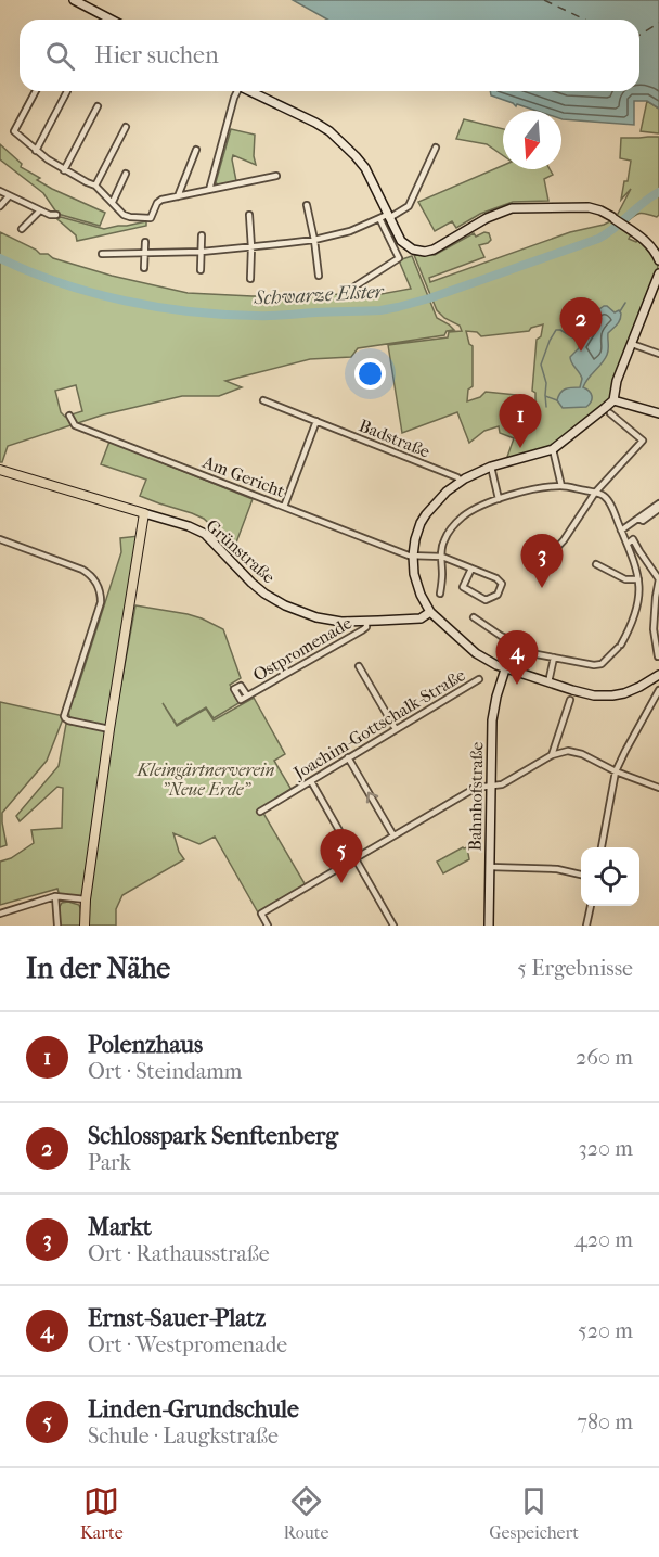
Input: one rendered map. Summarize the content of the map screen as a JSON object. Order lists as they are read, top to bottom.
{
  "streets": {
    "street": [
      "Badstraße",
      "Am Gericht",
      "Grünstraße",
      "Ostpromenade",
      "Joachim-Gottschalk-Straße",
      "Bahnhofstraße"
    ]
  },
  "crossings": [
    ["Grünstraße", "Ostpromenade"]
  ],
  "water": ["Schwarze Elster"],
  "parks": ["Kleingärtnerverein \"Neue Erde\""],
  "north": "bottom",
  "page": {
    "search": "Hier suchen",
    "pins": [
      "2",
      "1",
      "3",
      "4",
      "5"
    ],
    "heading": ["In der Nähe", "5 Ergebnisse"],
    "list": [
      {
        "mark": "1",
        "name": "Polenzhaus",
        "note": "Ort · Steindamm",
        "value": "260 m"
      },
      {
        "mark": "2",
        "name": "Schlosspark Senftenberg",
        "note": "Park",
        "value": "320 m"
      },
      {
        "mark": "3",
        "name": "Markt",
        "note": "Ort · Rathausstraße",
        "value": "420 m"
      },
      {
        "mark": "4",
        "name": "Ernst-Sauer-Platz",
        "note": "Ort · Westpromenade",
        "value": "520 m"
      },
      {
        "mark": "5",
        "name": "Linden-Grundschule",
        "note": "Schule · Laugkstraße",
        "value": "780 m"
      }
    ],
    "nav": ["Karte", "Route", "Gespeichert"]
  }
}
